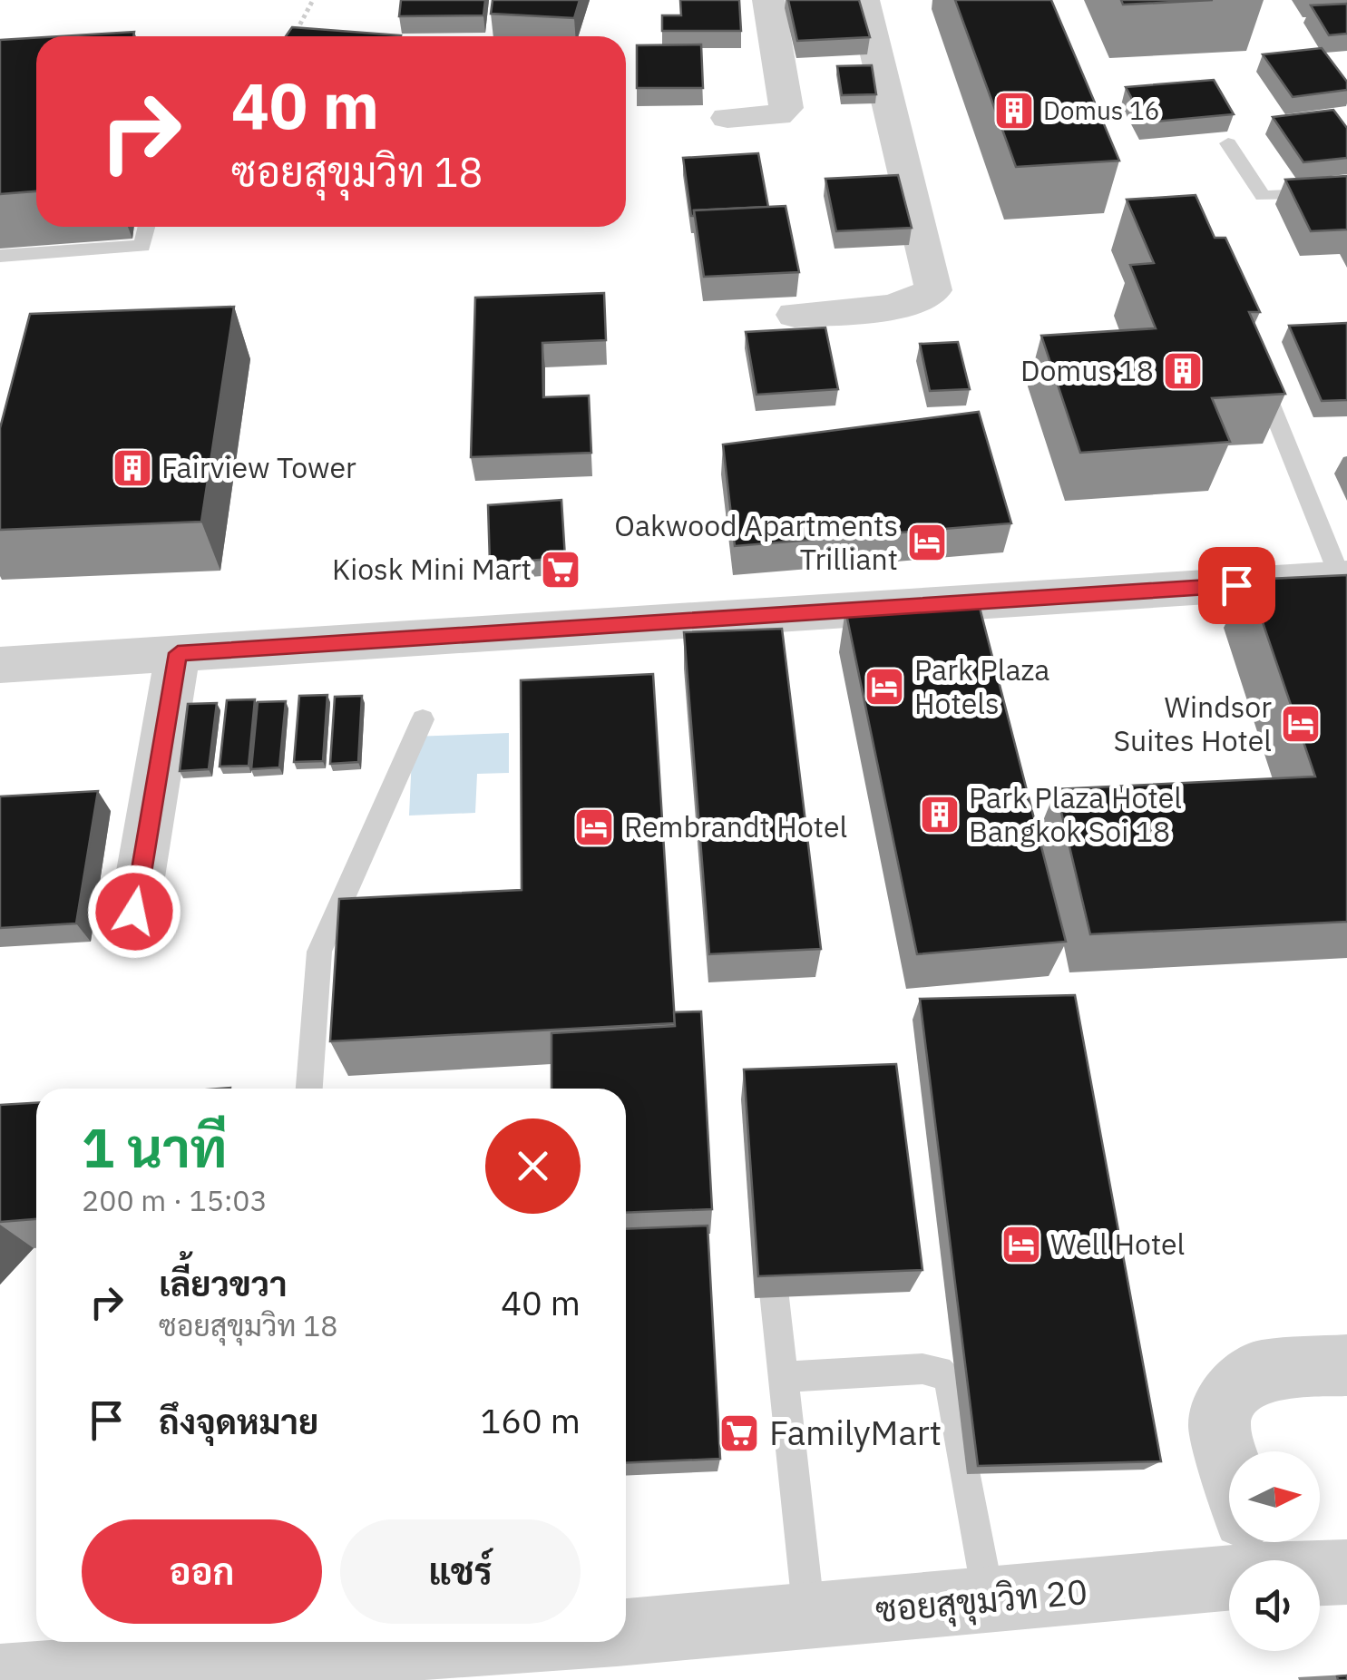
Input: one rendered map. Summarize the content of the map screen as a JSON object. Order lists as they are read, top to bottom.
{
  "streets": {
    "street": ["ซอยสุขุมวิท 20"]
  },
  "places": {
    "building": [
      "Domus 16",
      "Domus 18",
      "Fairview Tower",
      "Park Plaza Hotel Bangkok Soi 18"
    ],
    "hotel": [
      "Oakwood Apartments Trilliant",
      "Park Plaza Hotels",
      "Windsor Suites Hotel",
      "Rembrandt Hotel",
      "Well Hotel"
    ],
    "supermarket": ["Kiosk Mini Mart", "FamilyMart"]
  },
  "north": "right",
  "page": {
    "turn": ["40 m", "ซอยสุขุมวิท 18"],
    "heading": ["1 นาที", "200 m · 15:03"],
    "list": [
      {
        "name": "เลี้ยวขวา",
        "note": "ซอยสุขุมวิท 18",
        "value": "40 m"
      },
      {
        "name": "ถึงจุดหมาย",
        "value": "160 m"
      }
    ],
    "buttons": ["ออก", "แชร์"]
  }
}
